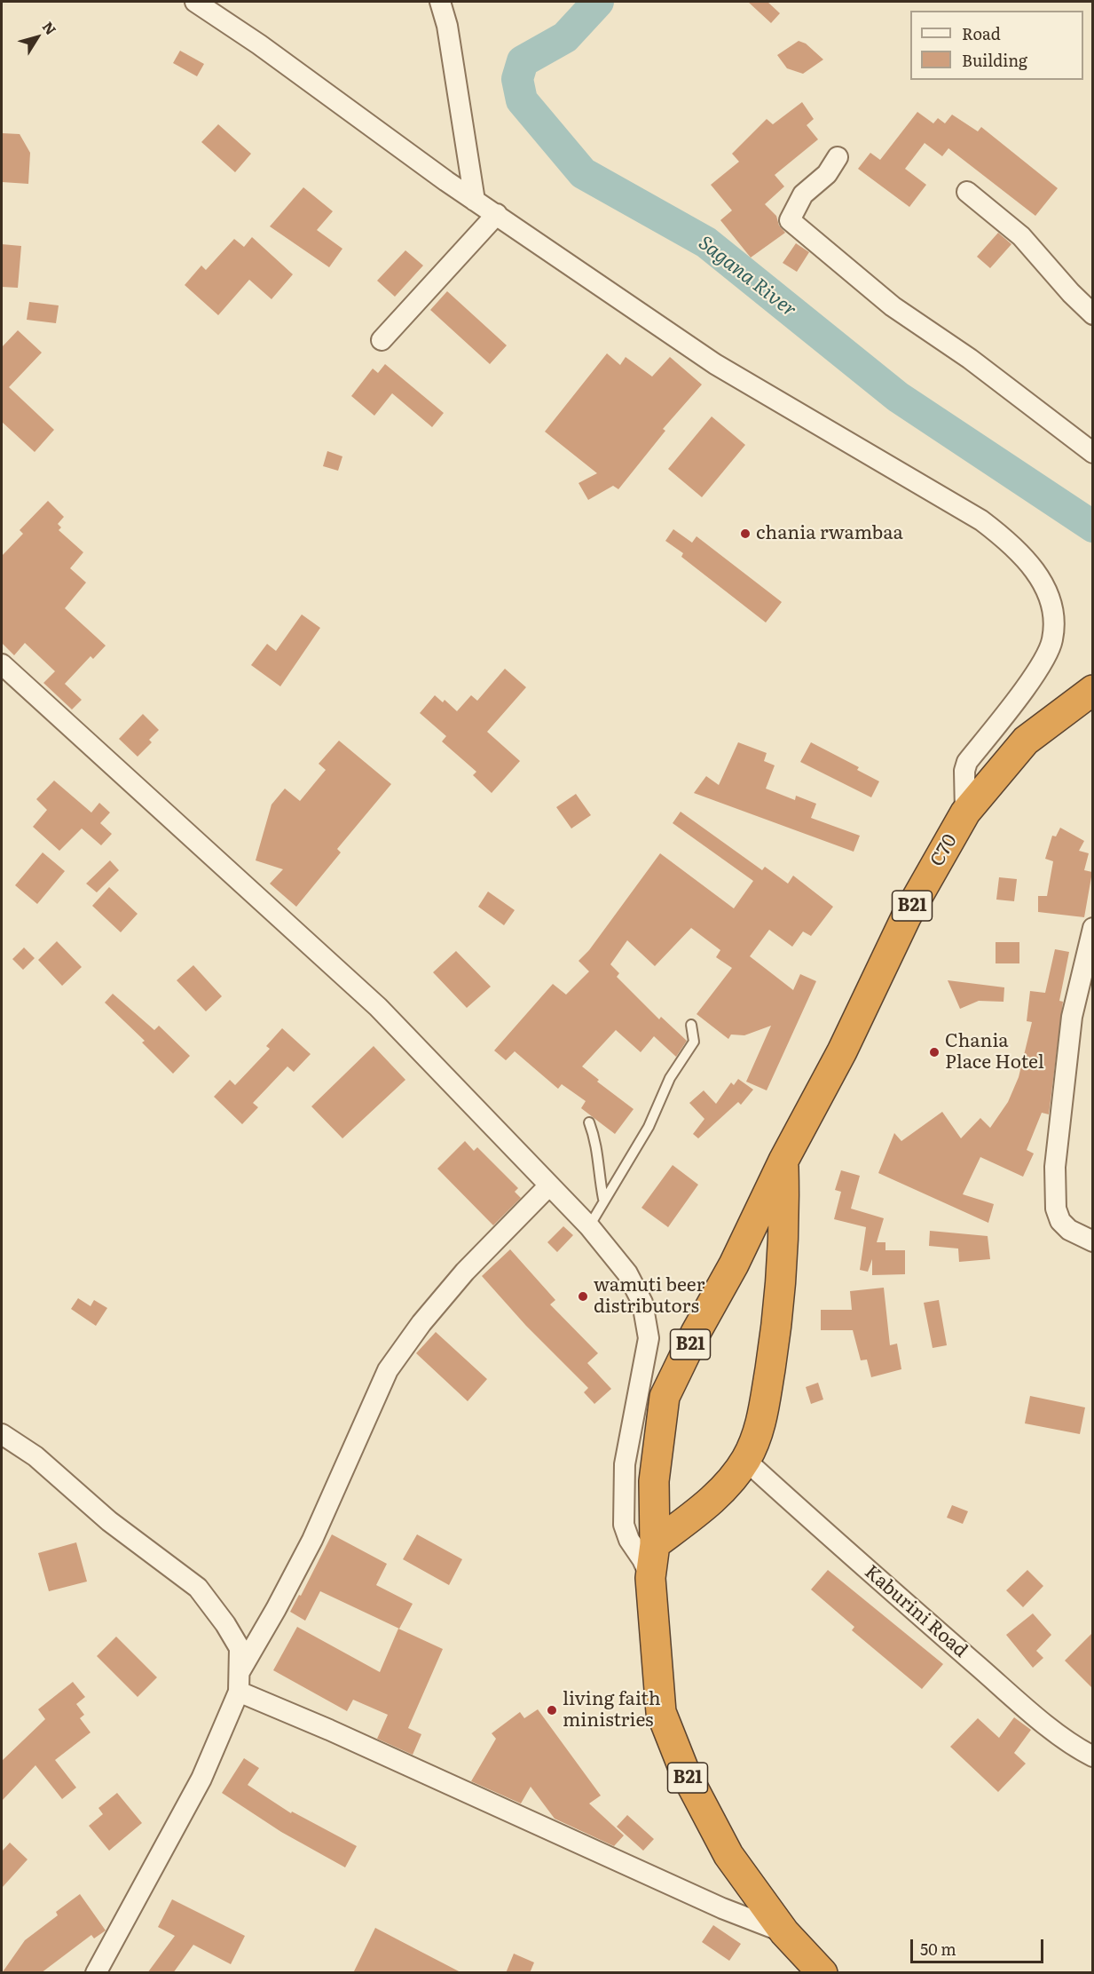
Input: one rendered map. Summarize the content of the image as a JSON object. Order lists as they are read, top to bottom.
{
  "streets": {
    "highway": ["C70", "B21"],
    "street": ["Kaburini Road"]
  },
  "crossings": [
    ["C70", "B21"],
    ["B21", "Kaburini Road"]
  ],
  "water": ["Sagana River"],
  "places": [
    "chania rwambaa",
    "Chania Place Hotel",
    "wamuti beer distributors",
    "living faith ministries"
  ],
  "legend": ["Road", "Building"],
  "scale_bar": "50 m",
  "north": "top right"
}
